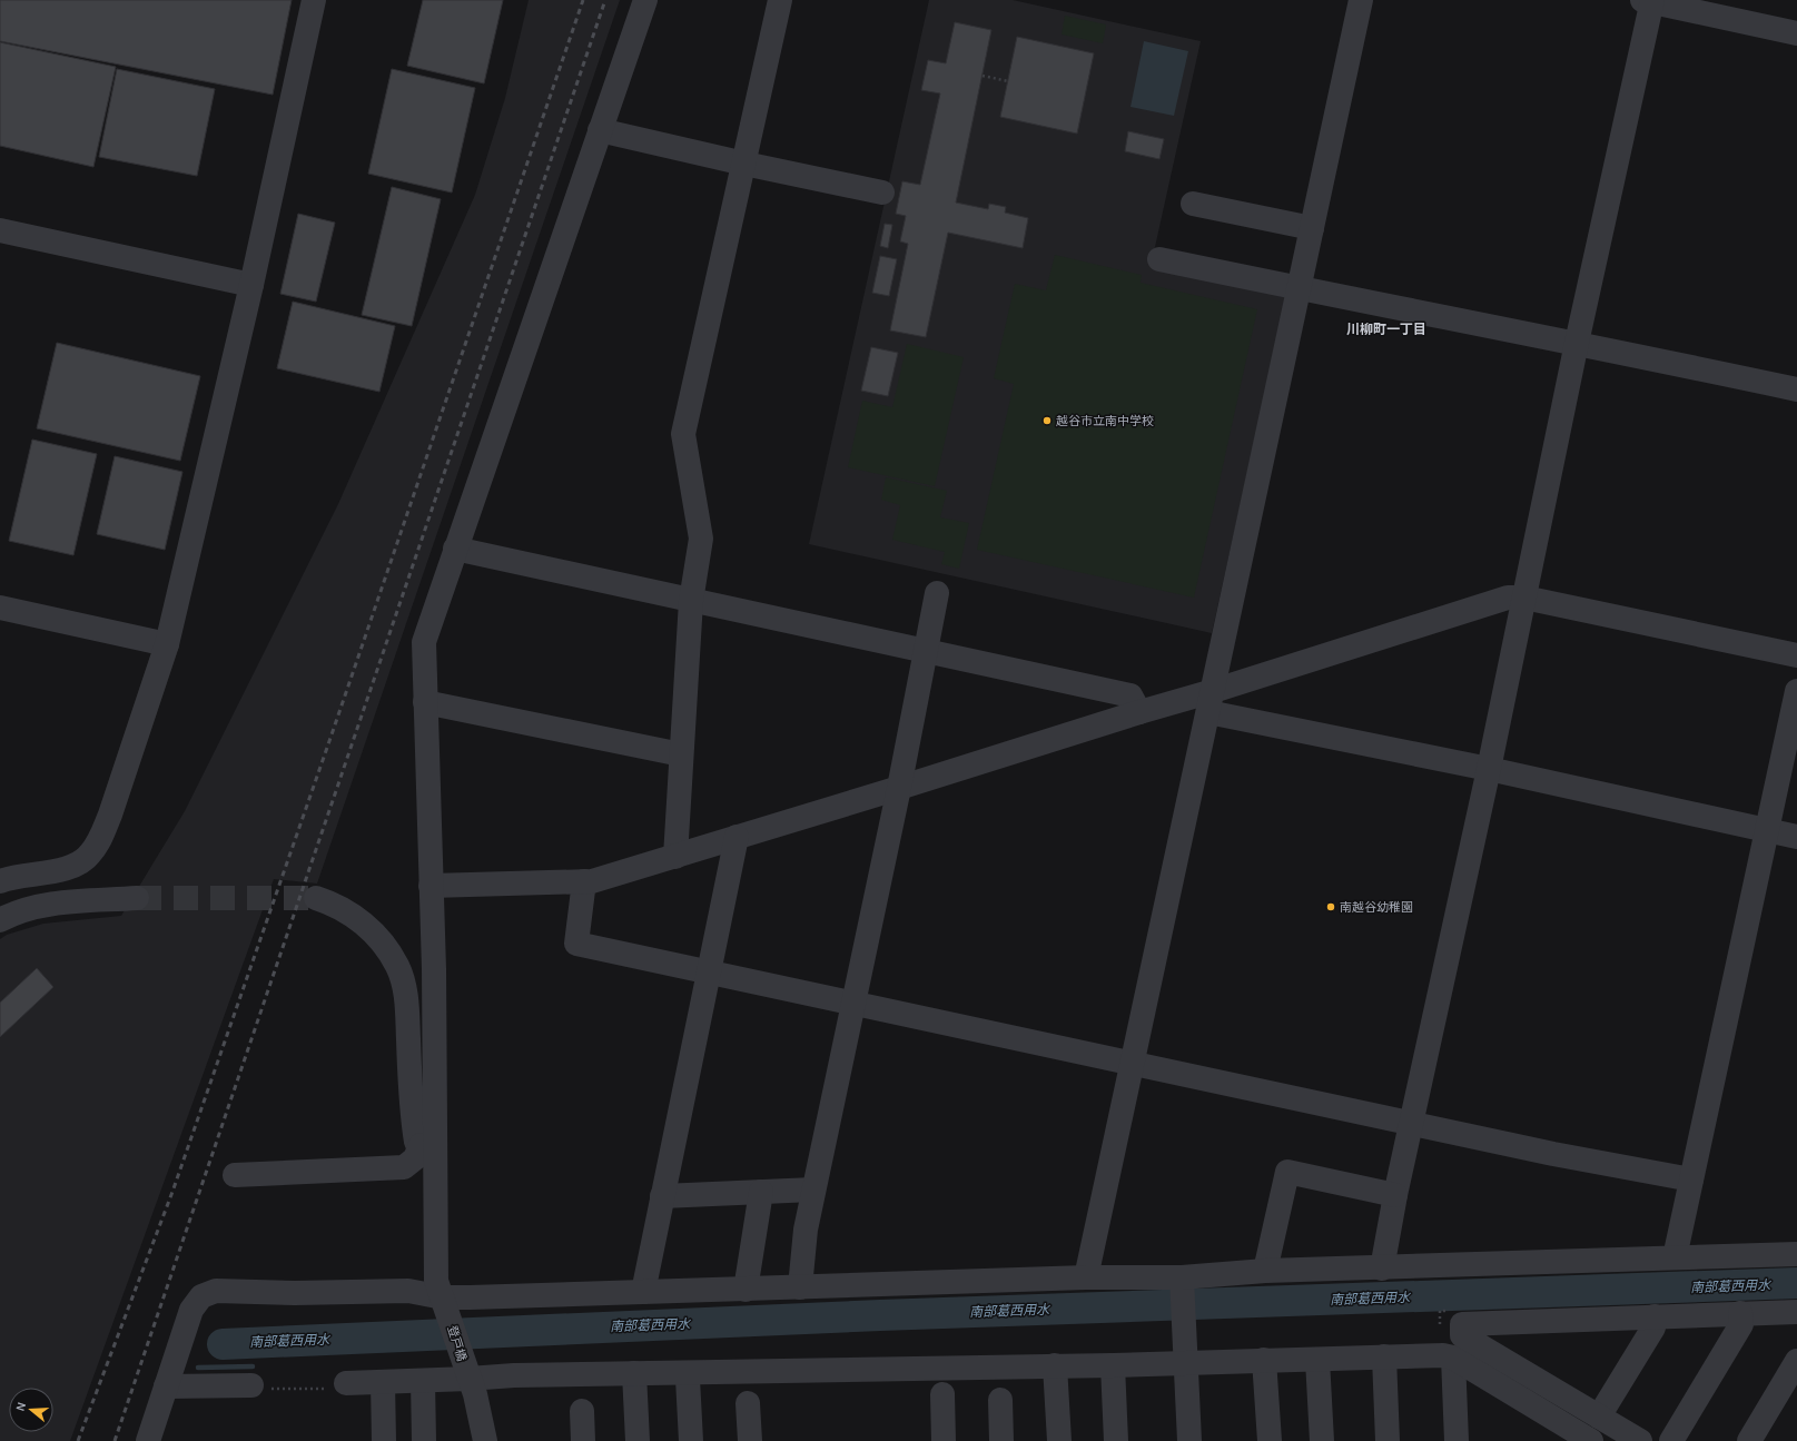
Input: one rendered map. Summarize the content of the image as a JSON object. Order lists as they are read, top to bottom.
{
  "streets": {
    "street": ["登戸橋"]
  },
  "districts": ["川柳町一丁目"],
  "water": ["南部葛西用水"],
  "places": ["越谷市立南中学校", "南越谷幼稚園"],
  "north": "left"
}
